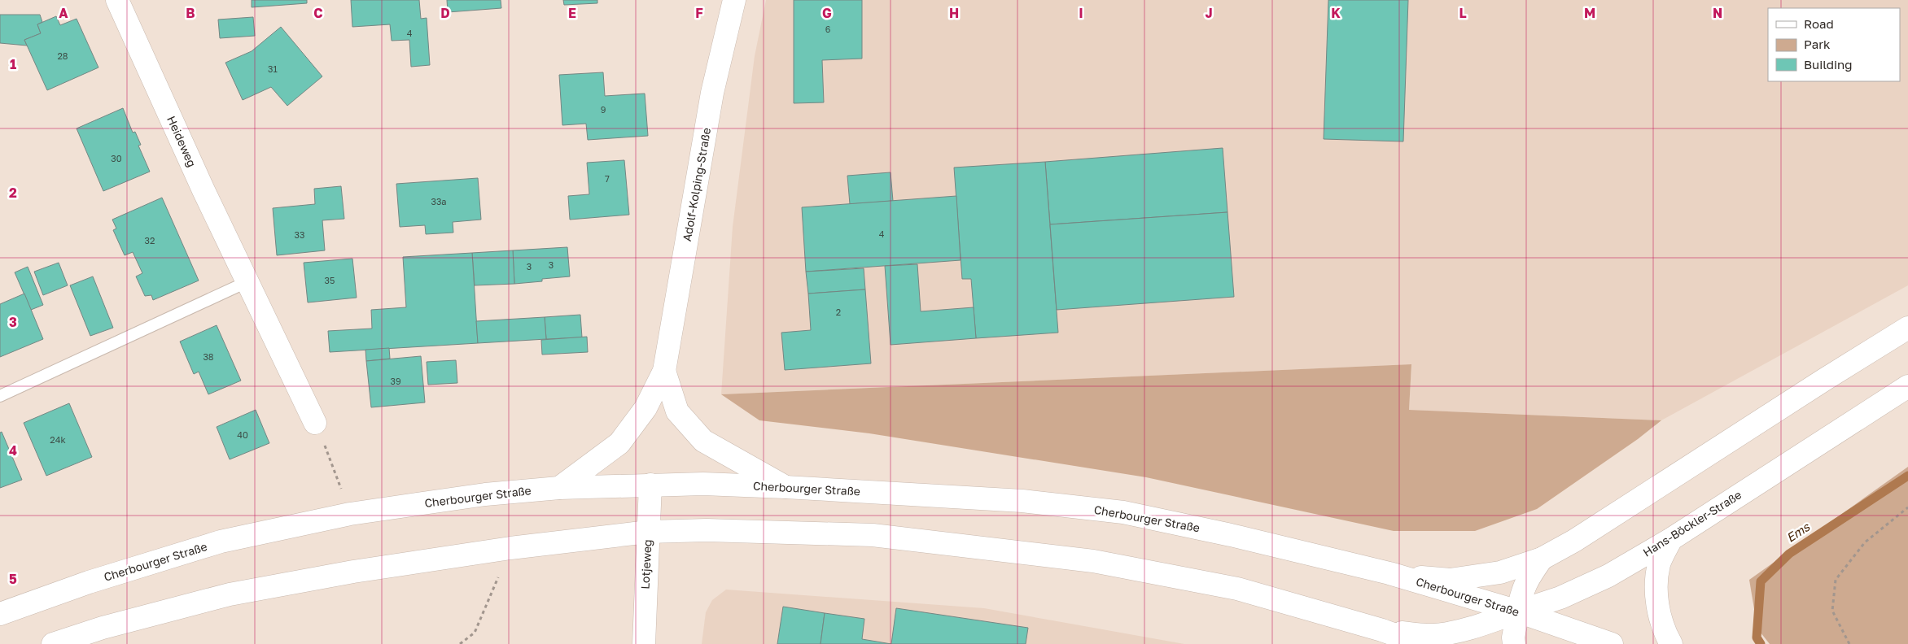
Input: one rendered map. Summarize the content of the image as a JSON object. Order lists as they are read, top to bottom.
{
  "streets": {
    "main road": [
      "Heideweg",
      "Adolf-Kolping-Straße",
      "Cherbourger Straße",
      "Hans-Böckler-Straße",
      "Lotjeweg"
    ]
  },
  "crossings": [
    ["Adolf-Kolping-Straße", "Cherbourger Straße"],
    ["Cherbourger Straße", "Hans-Böckler-Straße"],
    ["Cherbourger Straße", "Lotjeweg"]
  ],
  "water": ["Ems"],
  "house_numbers": [
    "6",
    "4",
    "28",
    "31",
    "9",
    "30",
    "7",
    "33a",
    "4",
    "33",
    "32",
    "3",
    "3",
    "35",
    "2",
    "38",
    "39",
    "40",
    "24k"
  ],
  "legend": ["Road", "Park", "Building"],
  "grid": {
    "columns": [
      "A",
      "B",
      "C",
      "D",
      "E",
      "F",
      "G",
      "H",
      "I",
      "J",
      "K",
      "L",
      "M",
      "N"
    ],
    "rows": [
      "1",
      "2",
      "3",
      "4",
      "5"
    ]
  }
}
